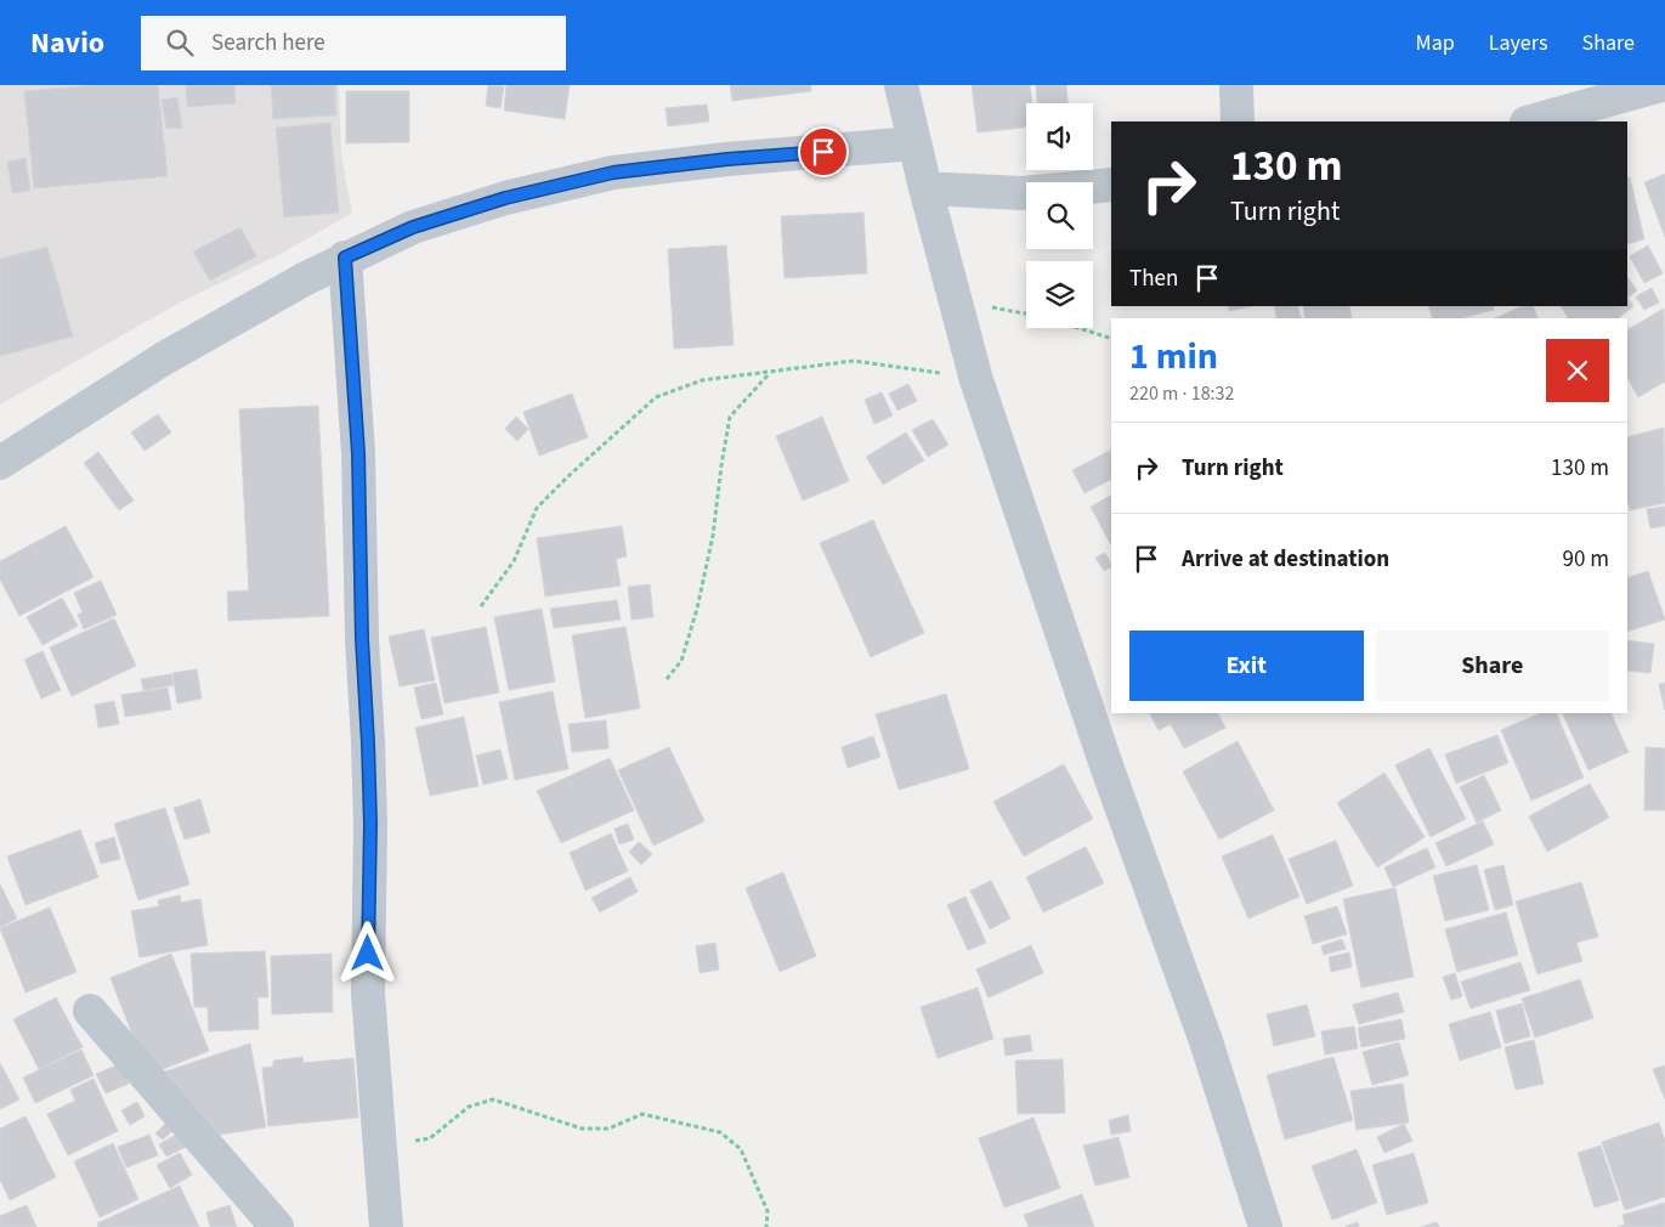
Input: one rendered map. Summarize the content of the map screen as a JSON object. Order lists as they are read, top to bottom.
{
  "page": {
    "header": "Navio",
    "search": "Search here",
    "nav": ["Map", "Layers", "Share"],
    "turn": ["130 m", "Turn right"],
    "then": "Then",
    "heading": ["1 min", "220 m · 18:32"],
    "list": [
      {
        "name": "Turn right",
        "value": "130 m"
      },
      {
        "name": "Arrive at destination",
        "value": "90 m"
      }
    ],
    "buttons": ["Exit", "Share"]
  }
}
